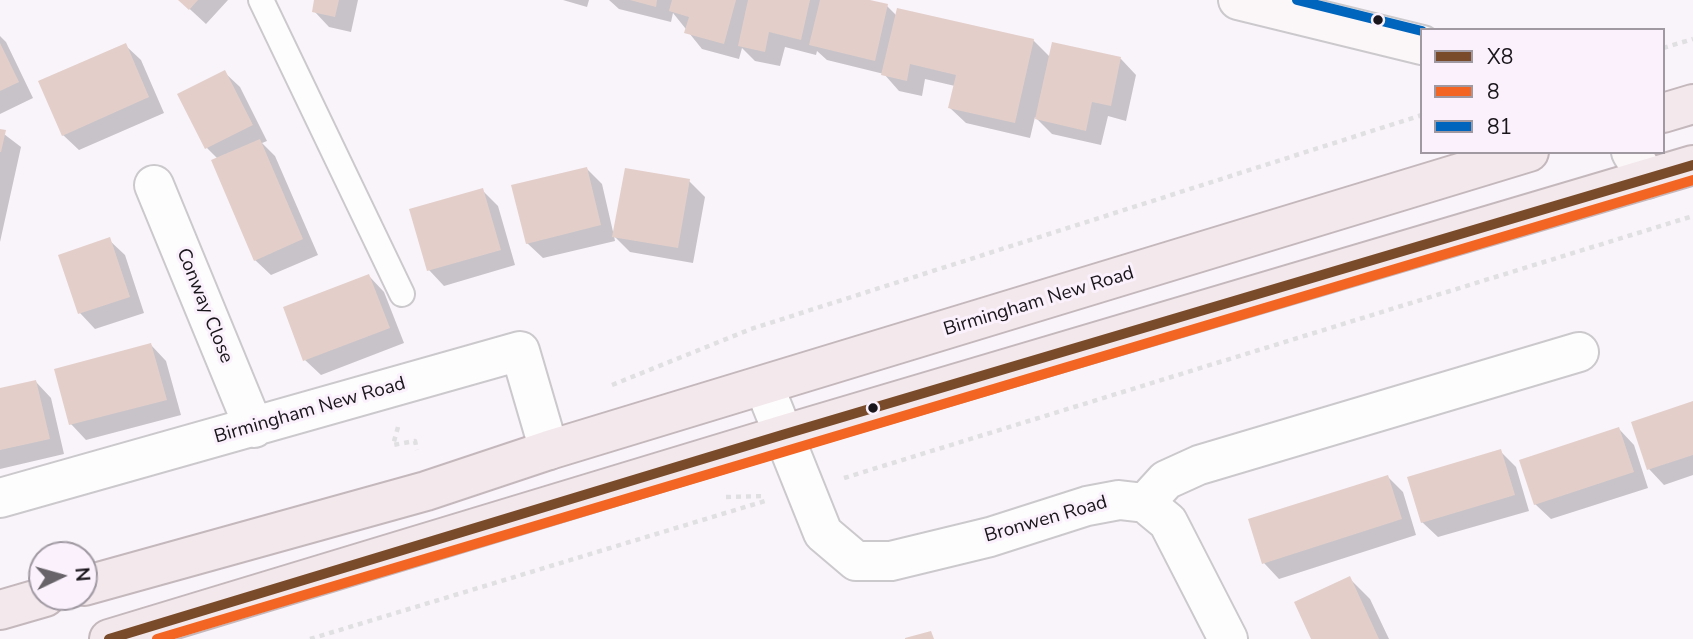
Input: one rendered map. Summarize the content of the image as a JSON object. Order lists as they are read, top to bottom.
{
  "streets": {
    "highway": ["Birmingham New Road"],
    "street": ["Conway Close", "Bronwen Road"]
  },
  "crossings": [
    ["Birmingham New Road", "Conway Close"],
    ["Birmingham New Road", "Bronwen Road"]
  ],
  "lines": ["transit line 81", "transit line X8", "transit line 8"],
  "legend": ["X8", "8", "81"],
  "north": "right"
}
